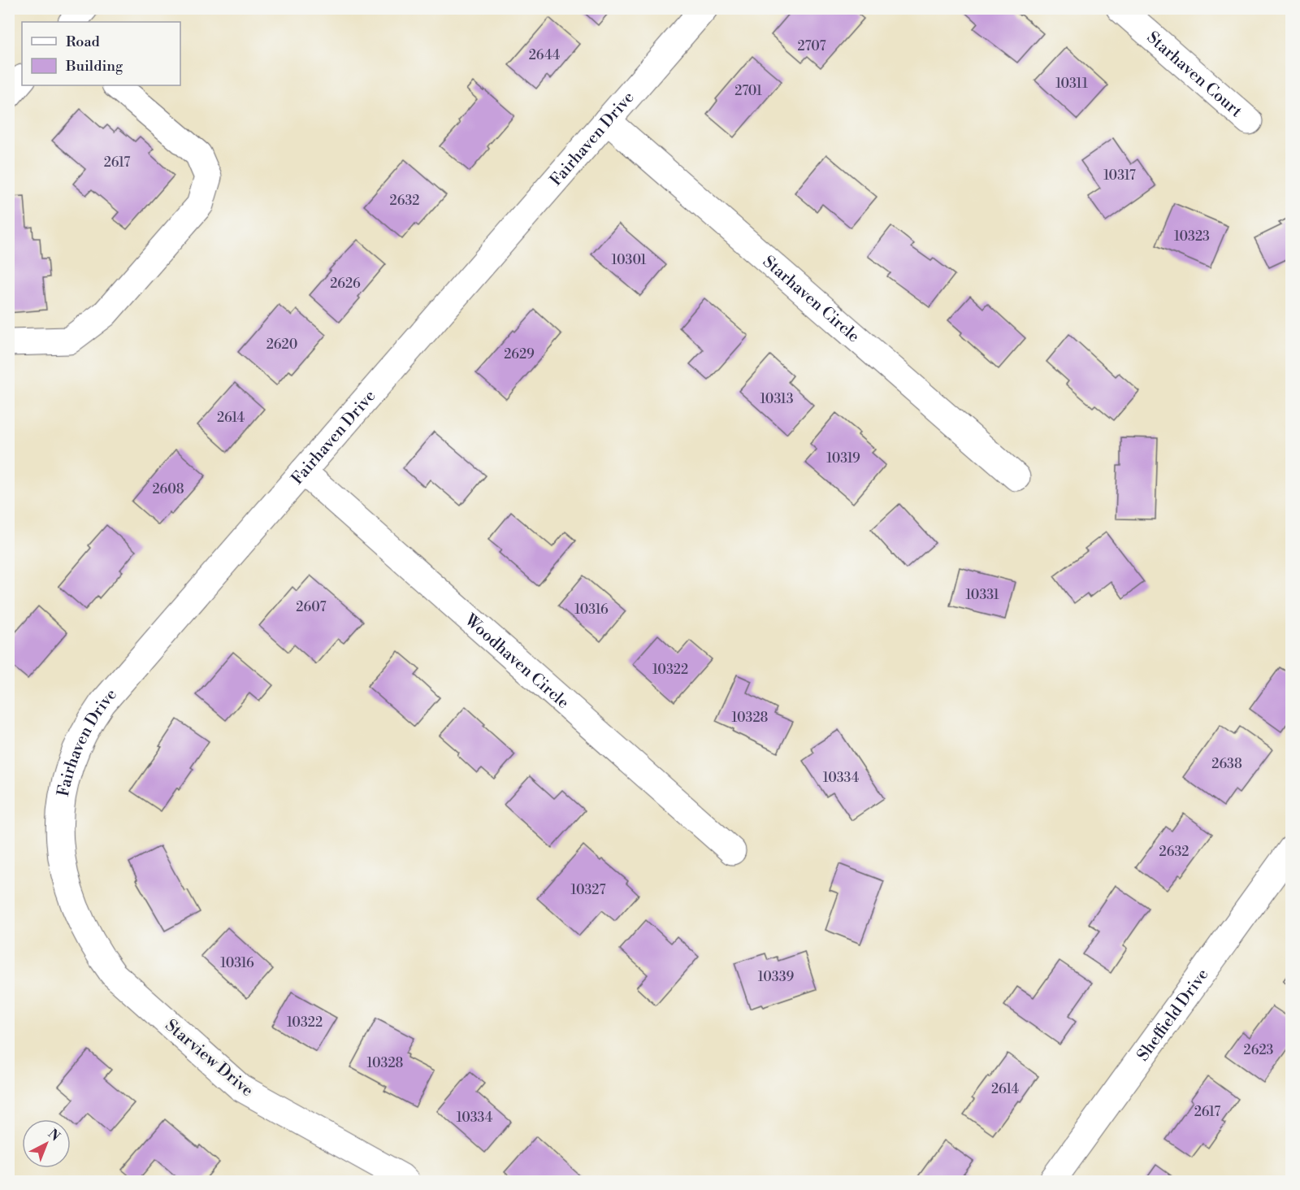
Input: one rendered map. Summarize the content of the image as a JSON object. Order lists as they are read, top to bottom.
{
  "streets": {
    "street": [
      "Starhaven Court",
      "Fairhaven Drive",
      "Starhaven Circle",
      "Woodhaven Circle",
      "Sheffield Drive",
      "Starview Drive"
    ]
  },
  "crossings": [
    ["Fairhaven Drive", "Starhaven Circle"],
    ["Fairhaven Drive", "Woodhaven Circle"],
    ["Fairhaven Drive", "Starview Drive"]
  ],
  "house_numbers": [
    "2707",
    "2644",
    "10311",
    "2701",
    "2617",
    "10317",
    "2632",
    "10323",
    "10301",
    "2626",
    "2620",
    "2629",
    "10313",
    "2614",
    "10319",
    "2608",
    "10331",
    "2607",
    "10316",
    "10322",
    "10328",
    "2638",
    "10334",
    "2632",
    "10327",
    "10316",
    "10339",
    "10322",
    "2623",
    "10328",
    "2614",
    "2617",
    "10334"
  ],
  "legend": ["Road", "Building"],
  "north": "top right"
}
